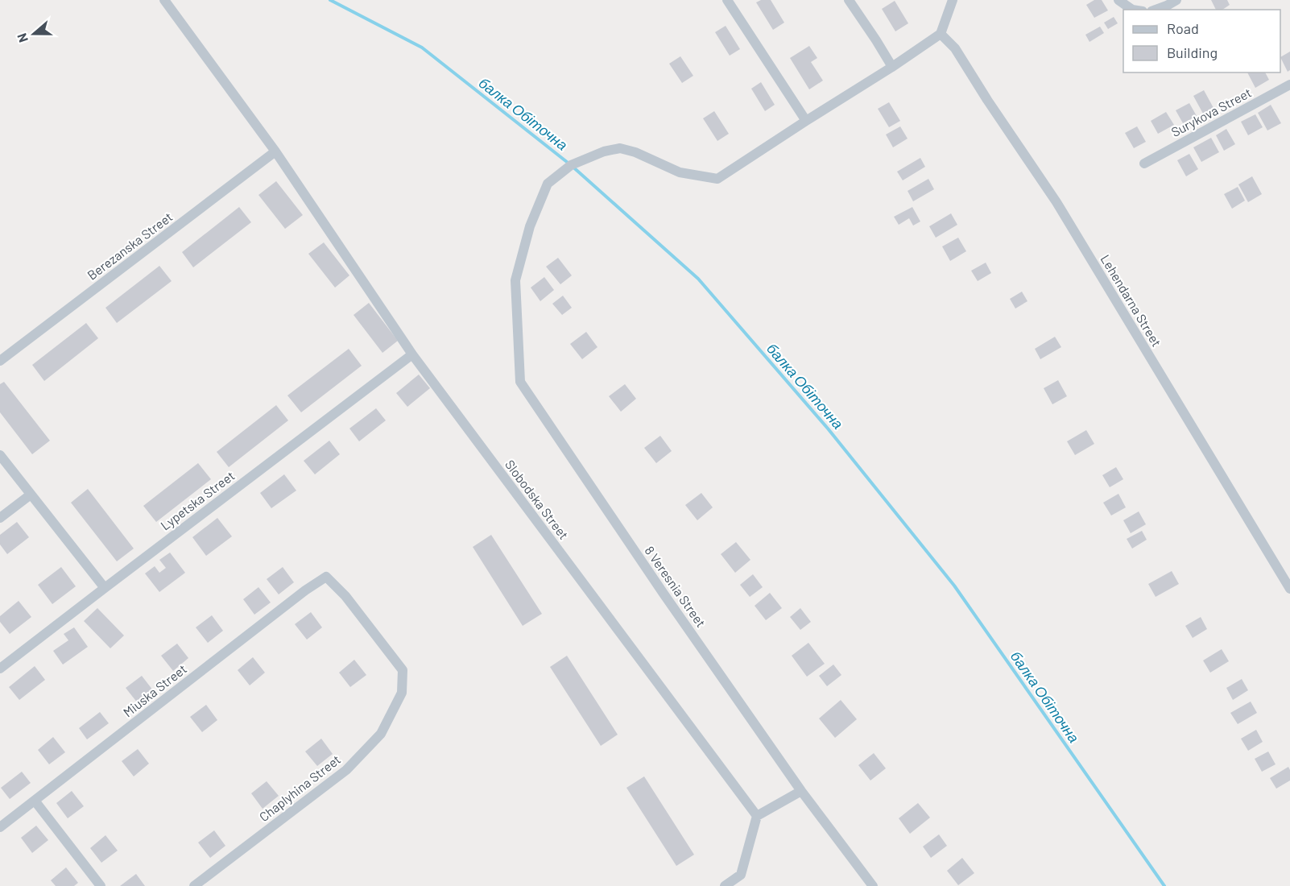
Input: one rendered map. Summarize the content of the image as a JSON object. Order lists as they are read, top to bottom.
{
  "streets": {
    "street": [
      "Surykova Street",
      "Berezanska Street",
      "Lehendarna Street",
      "Slobodska Street",
      "Lypetska Street",
      "8 Veresnia Street",
      "Miuska Street",
      "Chaplyhina Street"
    ]
  },
  "crossings": [
    ["Berezanska Street", "Slobodska Street"],
    ["Slobodska Street", "Lypetska Street"],
    ["Miuska Street", "Chaplyhina Street"]
  ],
  "water": ["балка Обіточна"],
  "legend": ["Road", "Building"],
  "north": "left"
}
